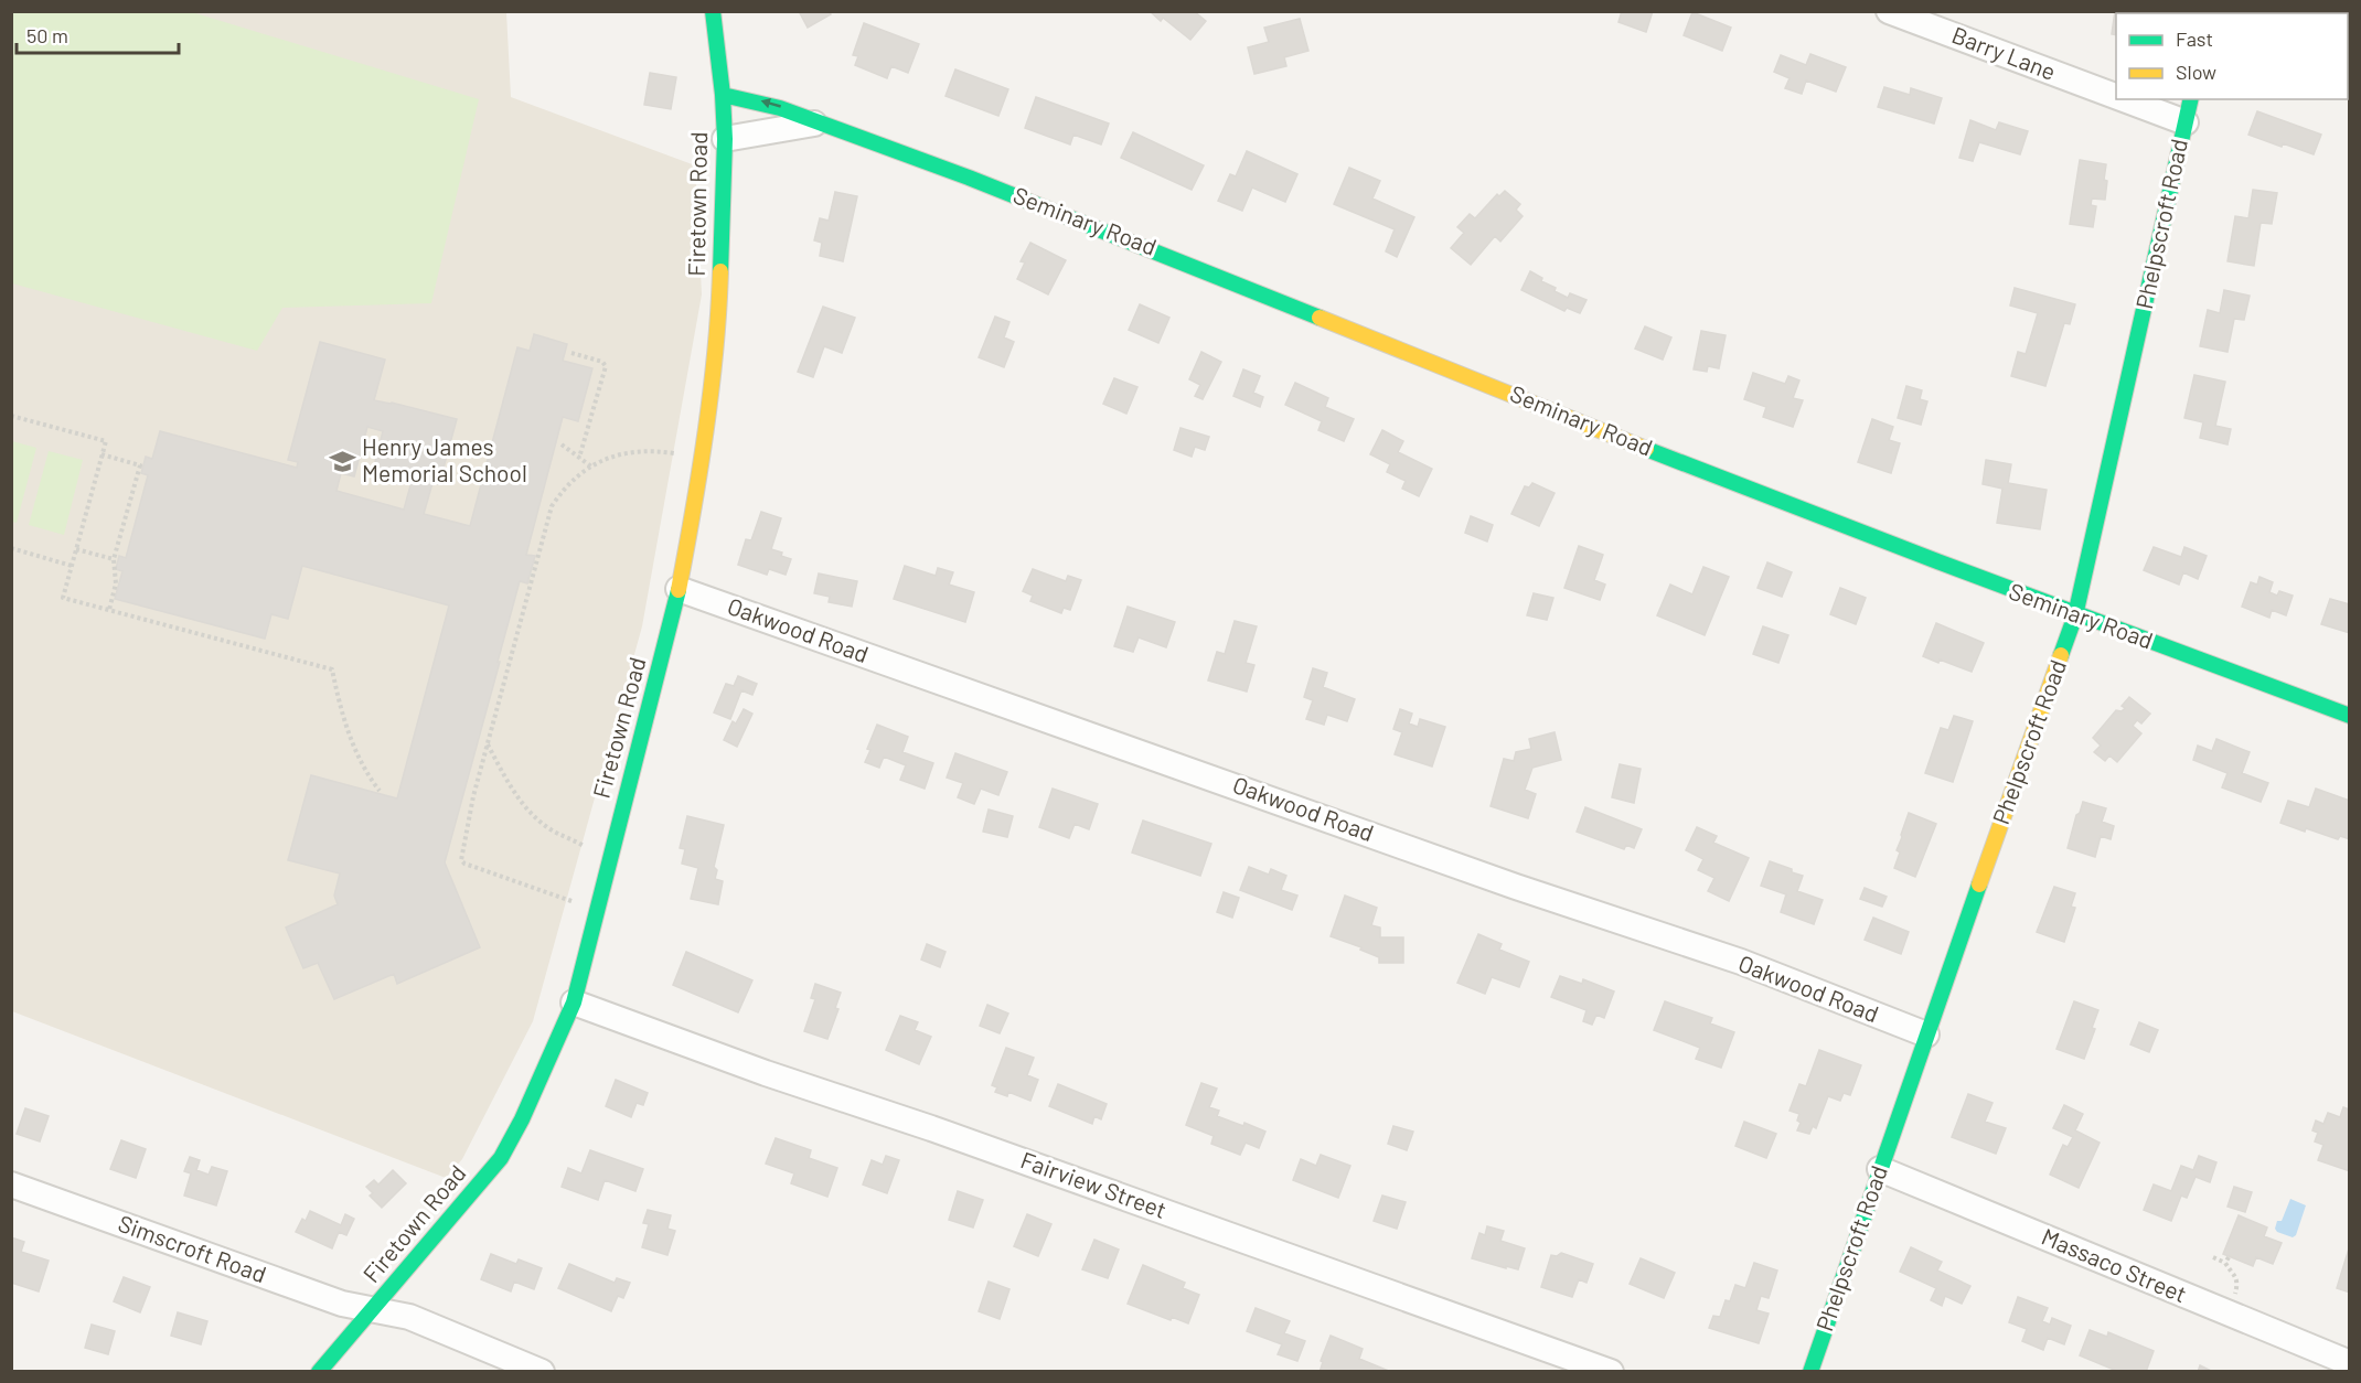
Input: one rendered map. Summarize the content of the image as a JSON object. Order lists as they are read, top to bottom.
{
  "streets": {
    "street": [
      "Barry Lane",
      "Firetown Road",
      "Seminary Road",
      "Phelpscroft Road",
      "Oakwood Road",
      "Fairview Street",
      "Simscroft Road",
      "Massaco Street"
    ]
  },
  "crossings": [
    ["Barry Lane", "Phelpscroft Road"],
    ["Firetown Road", "Seminary Road"],
    ["Firetown Road", "Oakwood Road"],
    ["Firetown Road", "Fairview Street"],
    ["Firetown Road", "Simscroft Road"],
    ["Seminary Road", "Phelpscroft Road"],
    ["Phelpscroft Road", "Oakwood Road"],
    ["Phelpscroft Road", "Massaco Street"]
  ],
  "places": {
    "school or university": ["Henry James Memorial School"]
  },
  "legend": ["Fast", "Slow"],
  "scale_bar": "50 m"
}
